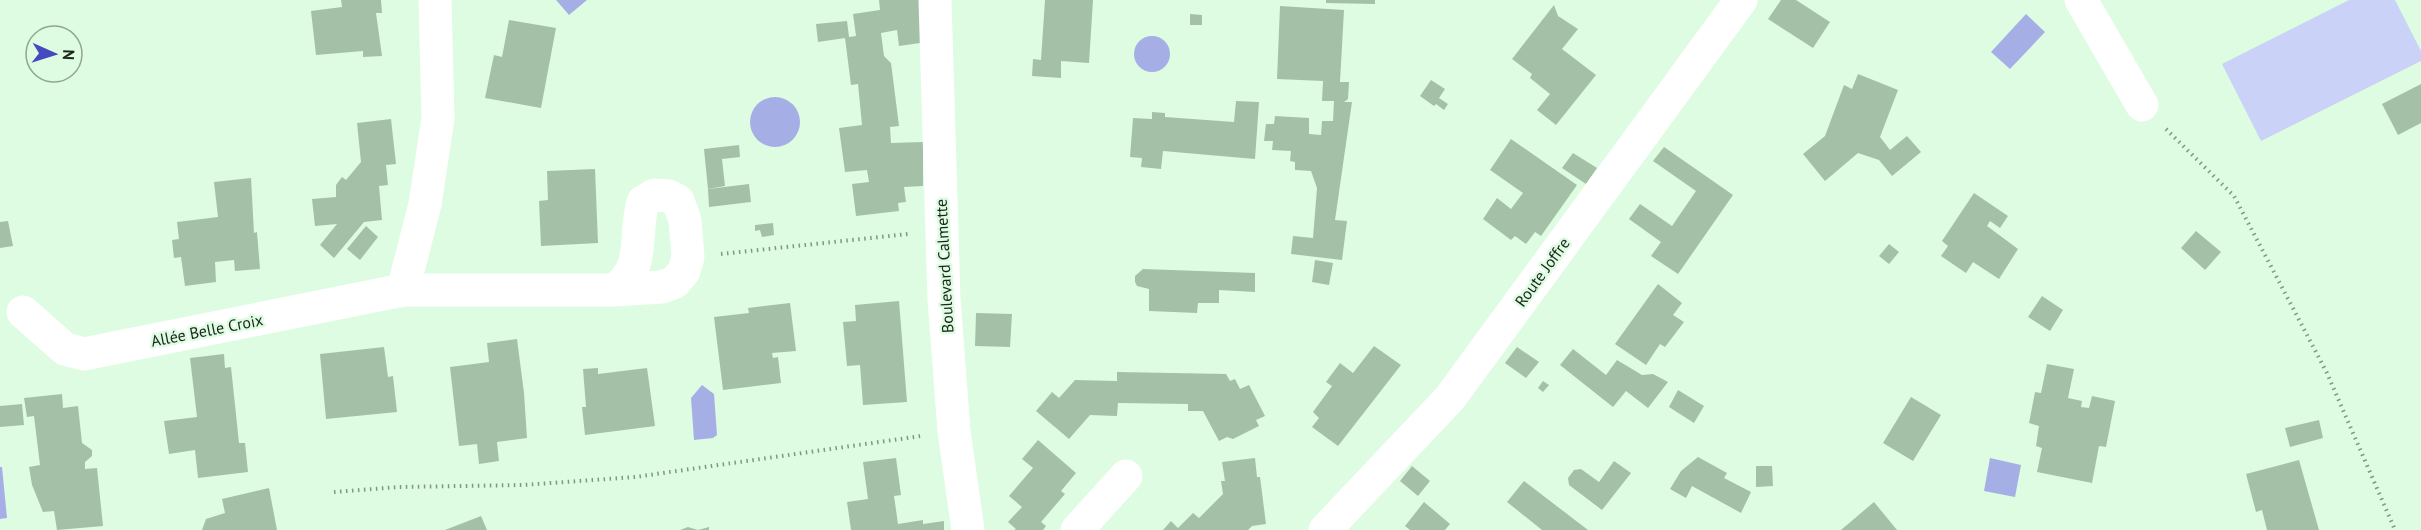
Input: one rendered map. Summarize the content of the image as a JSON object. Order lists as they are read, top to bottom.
{
  "streets": {
    "street": ["Boulevard Calmette", "Route Joffre", "Allée Belle Croix"]
  },
  "north": "right"
}
